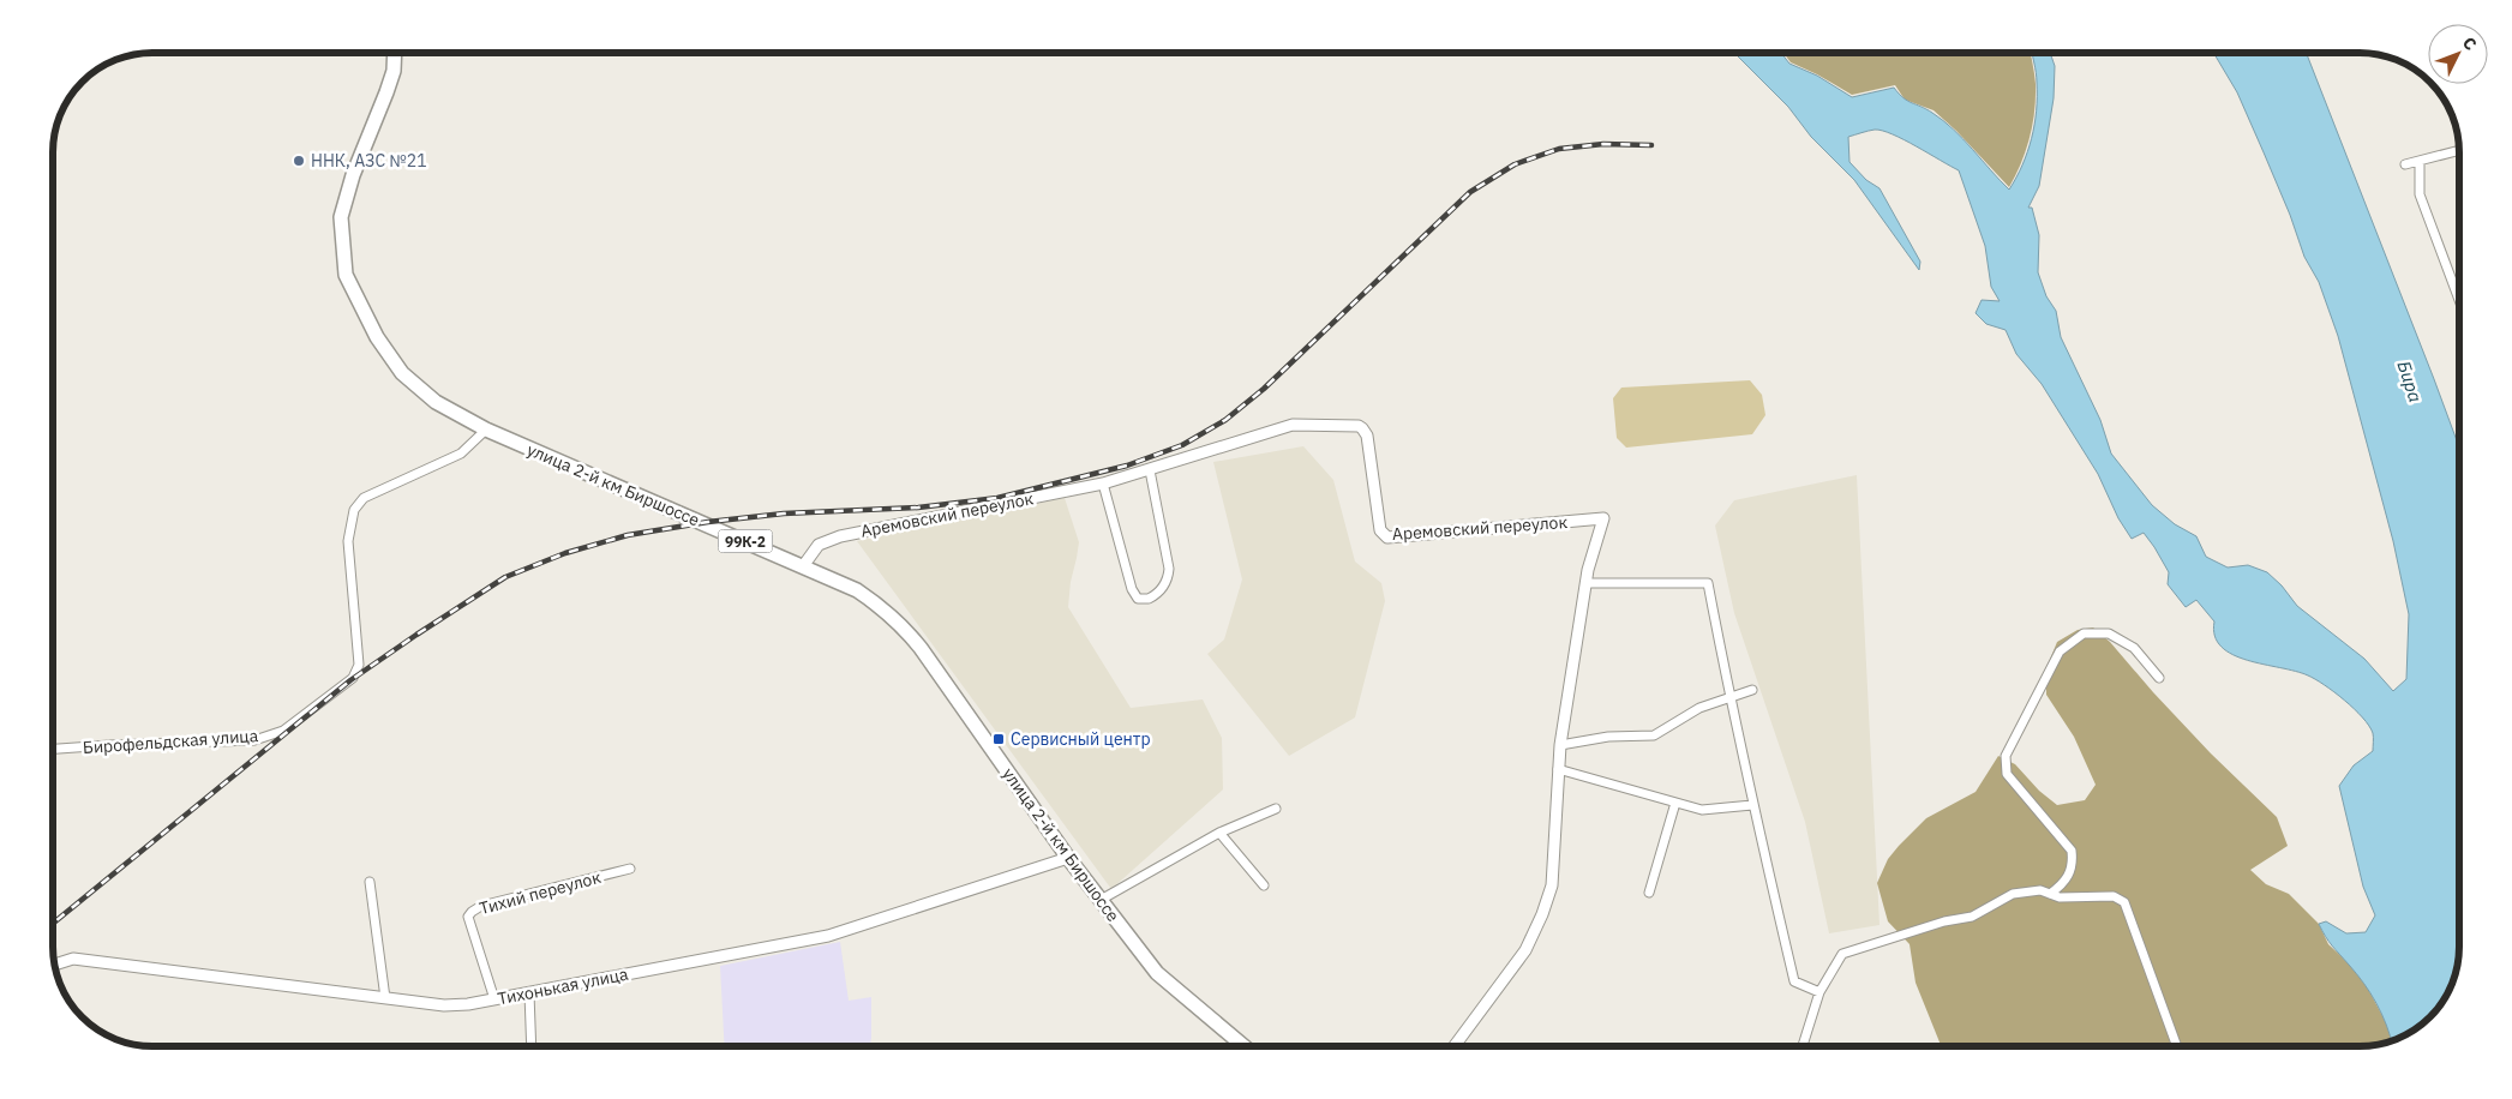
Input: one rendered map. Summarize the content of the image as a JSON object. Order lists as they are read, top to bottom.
{
  "streets": {
    "main road": ["улица 2-й км Биршоссе", "99К-2"],
    "street": [
      "Аремовский переулок",
      "Бирофельдская улица",
      "Тихий переулок",
      "Тихонькая улица"
    ]
  },
  "crossings": [
    ["улица 2-й км Биршоссе", "Аремовский переулок"],
    ["улица 2-й км Биршоссе", "Бирофельдская улица"],
    ["улица 2-й км Биршоссе", "Тихонькая улица"],
    ["Тихий переулок", "Тихонькая улица"]
  ],
  "water": ["Бира"],
  "places": {
    "other": ["ННК, АЗС №21"],
    "transit": ["Сервисный центр"]
  },
  "north": "top right"
}
